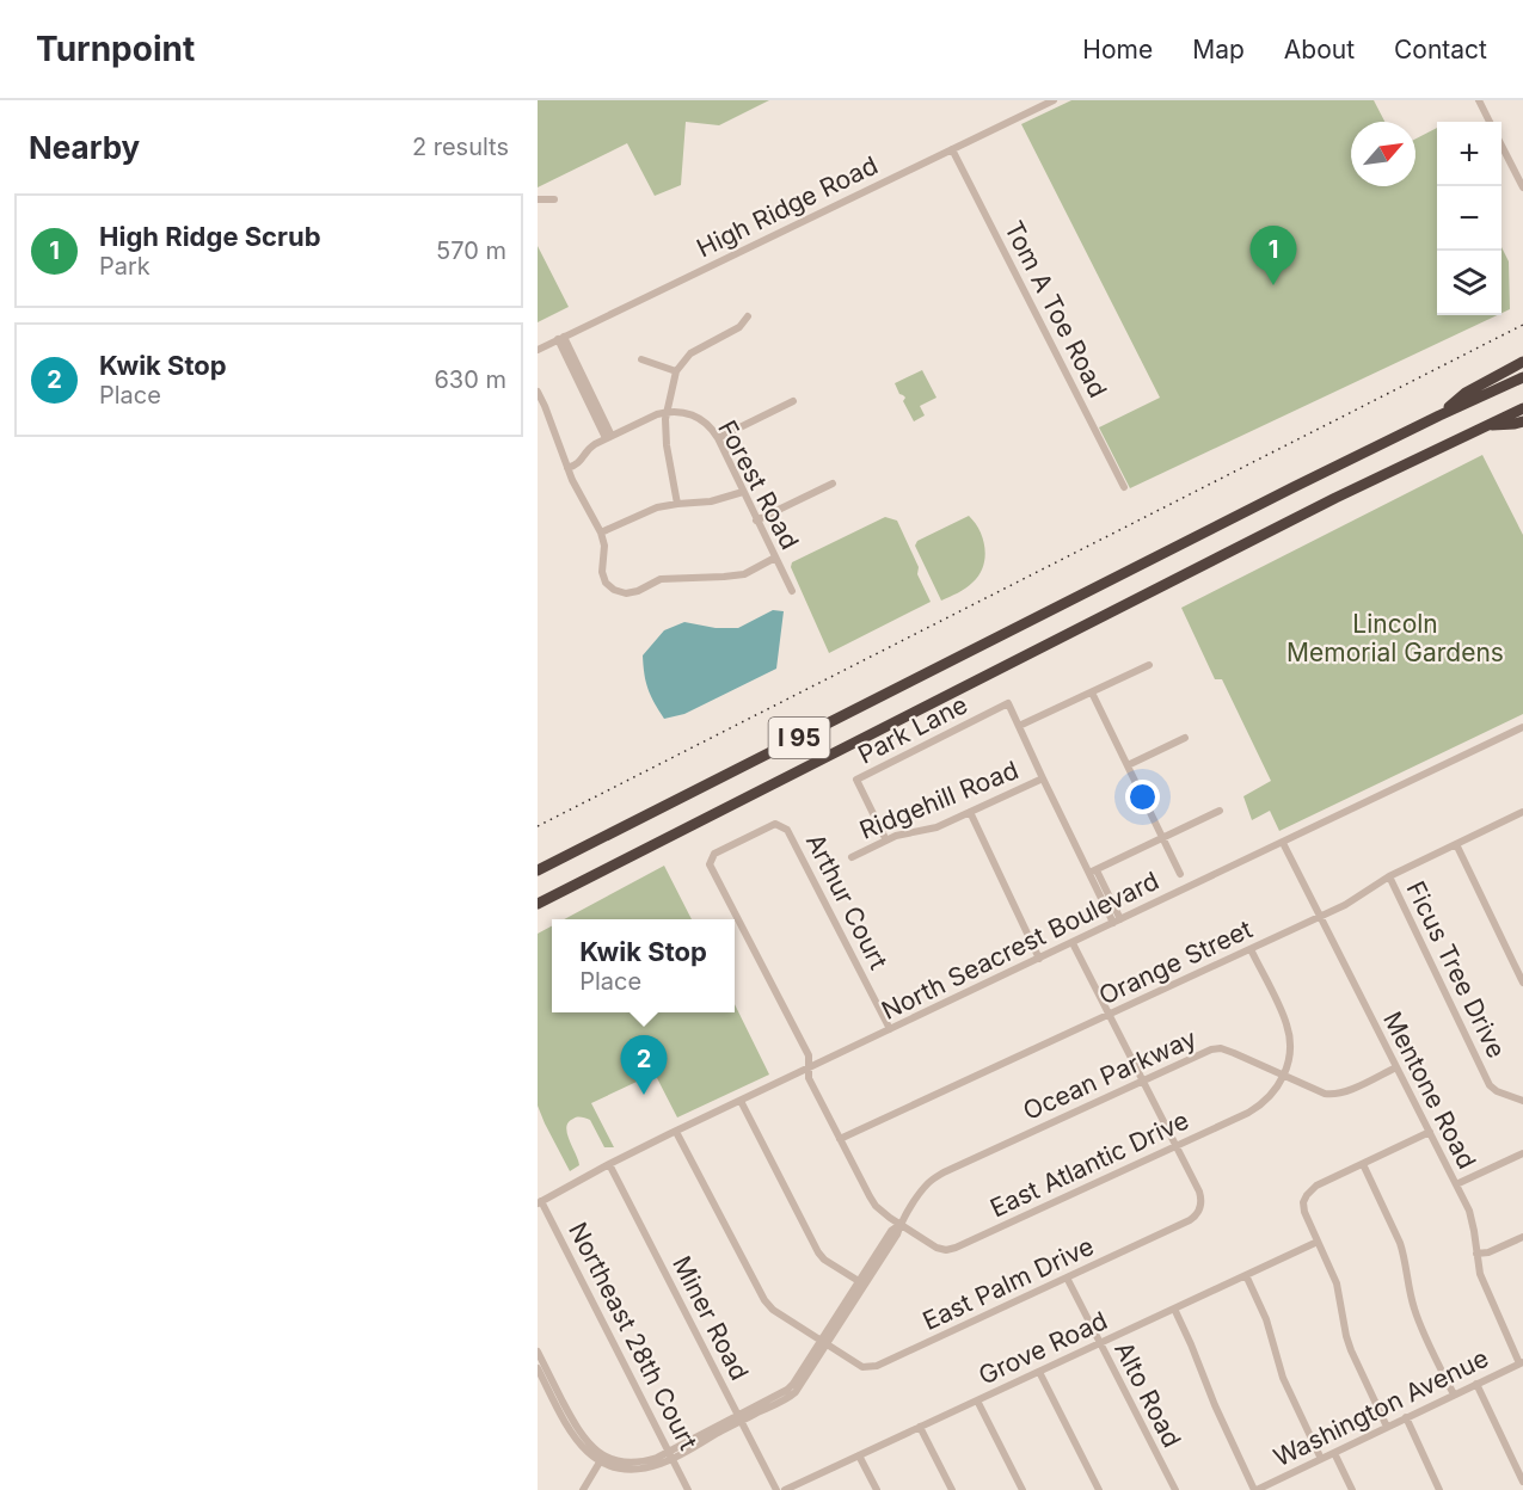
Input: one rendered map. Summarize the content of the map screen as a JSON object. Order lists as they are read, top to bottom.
{
  "streets": {
    "highway": ["I 95"],
    "street": [
      "High Ridge Road",
      "Tom A Toe Road",
      "Forest Road",
      "Park Lane",
      "Ridgehill Road",
      "Arthur Court",
      "North Seacrest Boulevard",
      "Orange Street",
      "Ficus Tree Drive",
      "Ocean Parkway",
      "Mentone Road",
      "East Atlantic Drive",
      "East Palm Drive",
      "Miner Road",
      "Northeast 28th Court",
      "Grove Road",
      "Alto Road",
      "Washington Avenue"
    ]
  },
  "crossings": [
    ["High Ridge Road", "Tom A Toe Road"],
    ["Park Lane", "Ridgehill Road"],
    ["Arthur Court", "North Seacrest Boulevard"],
    ["North Seacrest Boulevard", "Mentone Road"],
    ["North Seacrest Boulevard", "Miner Road"],
    ["North Seacrest Boulevard", "Northeast 28th Court"],
    ["Orange Street", "Ficus Tree Drive"],
    ["Orange Street", "Mentone Road"],
    ["Ocean Parkway", "Mentone Road"],
    ["Ocean Parkway", "East Atlantic Drive"],
    ["Ocean Parkway", "East Palm Drive"],
    ["Ocean Parkway", "Miner Road"],
    ["Ocean Parkway", "Northeast 28th Court"],
    ["Mentone Road", "Washington Avenue"],
    ["East Atlantic Drive", "East Palm Drive"],
    ["East Palm Drive", "Alto Road"],
    ["Grove Road", "Alto Road"]
  ],
  "parks": ["Lincoln Memorial Gardens"],
  "north": "top right",
  "page": {
    "header": "Turnpoint",
    "nav": [
      "Home",
      "Map",
      "About",
      "Contact"
    ],
    "heading": ["Nearby", "2 results"],
    "map_buttons": ["+", "−"],
    "list": [
      {
        "mark": "1",
        "name": "High Ridge Scrub",
        "note": "Park",
        "value": "570 m"
      },
      {
        "mark": "2",
        "name": "Kwik Stop",
        "note": "Place",
        "value": "630 m"
      }
    ],
    "pins": ["1", "2"],
    "popup": ["Kwik Stop", "Place"]
  }
}
